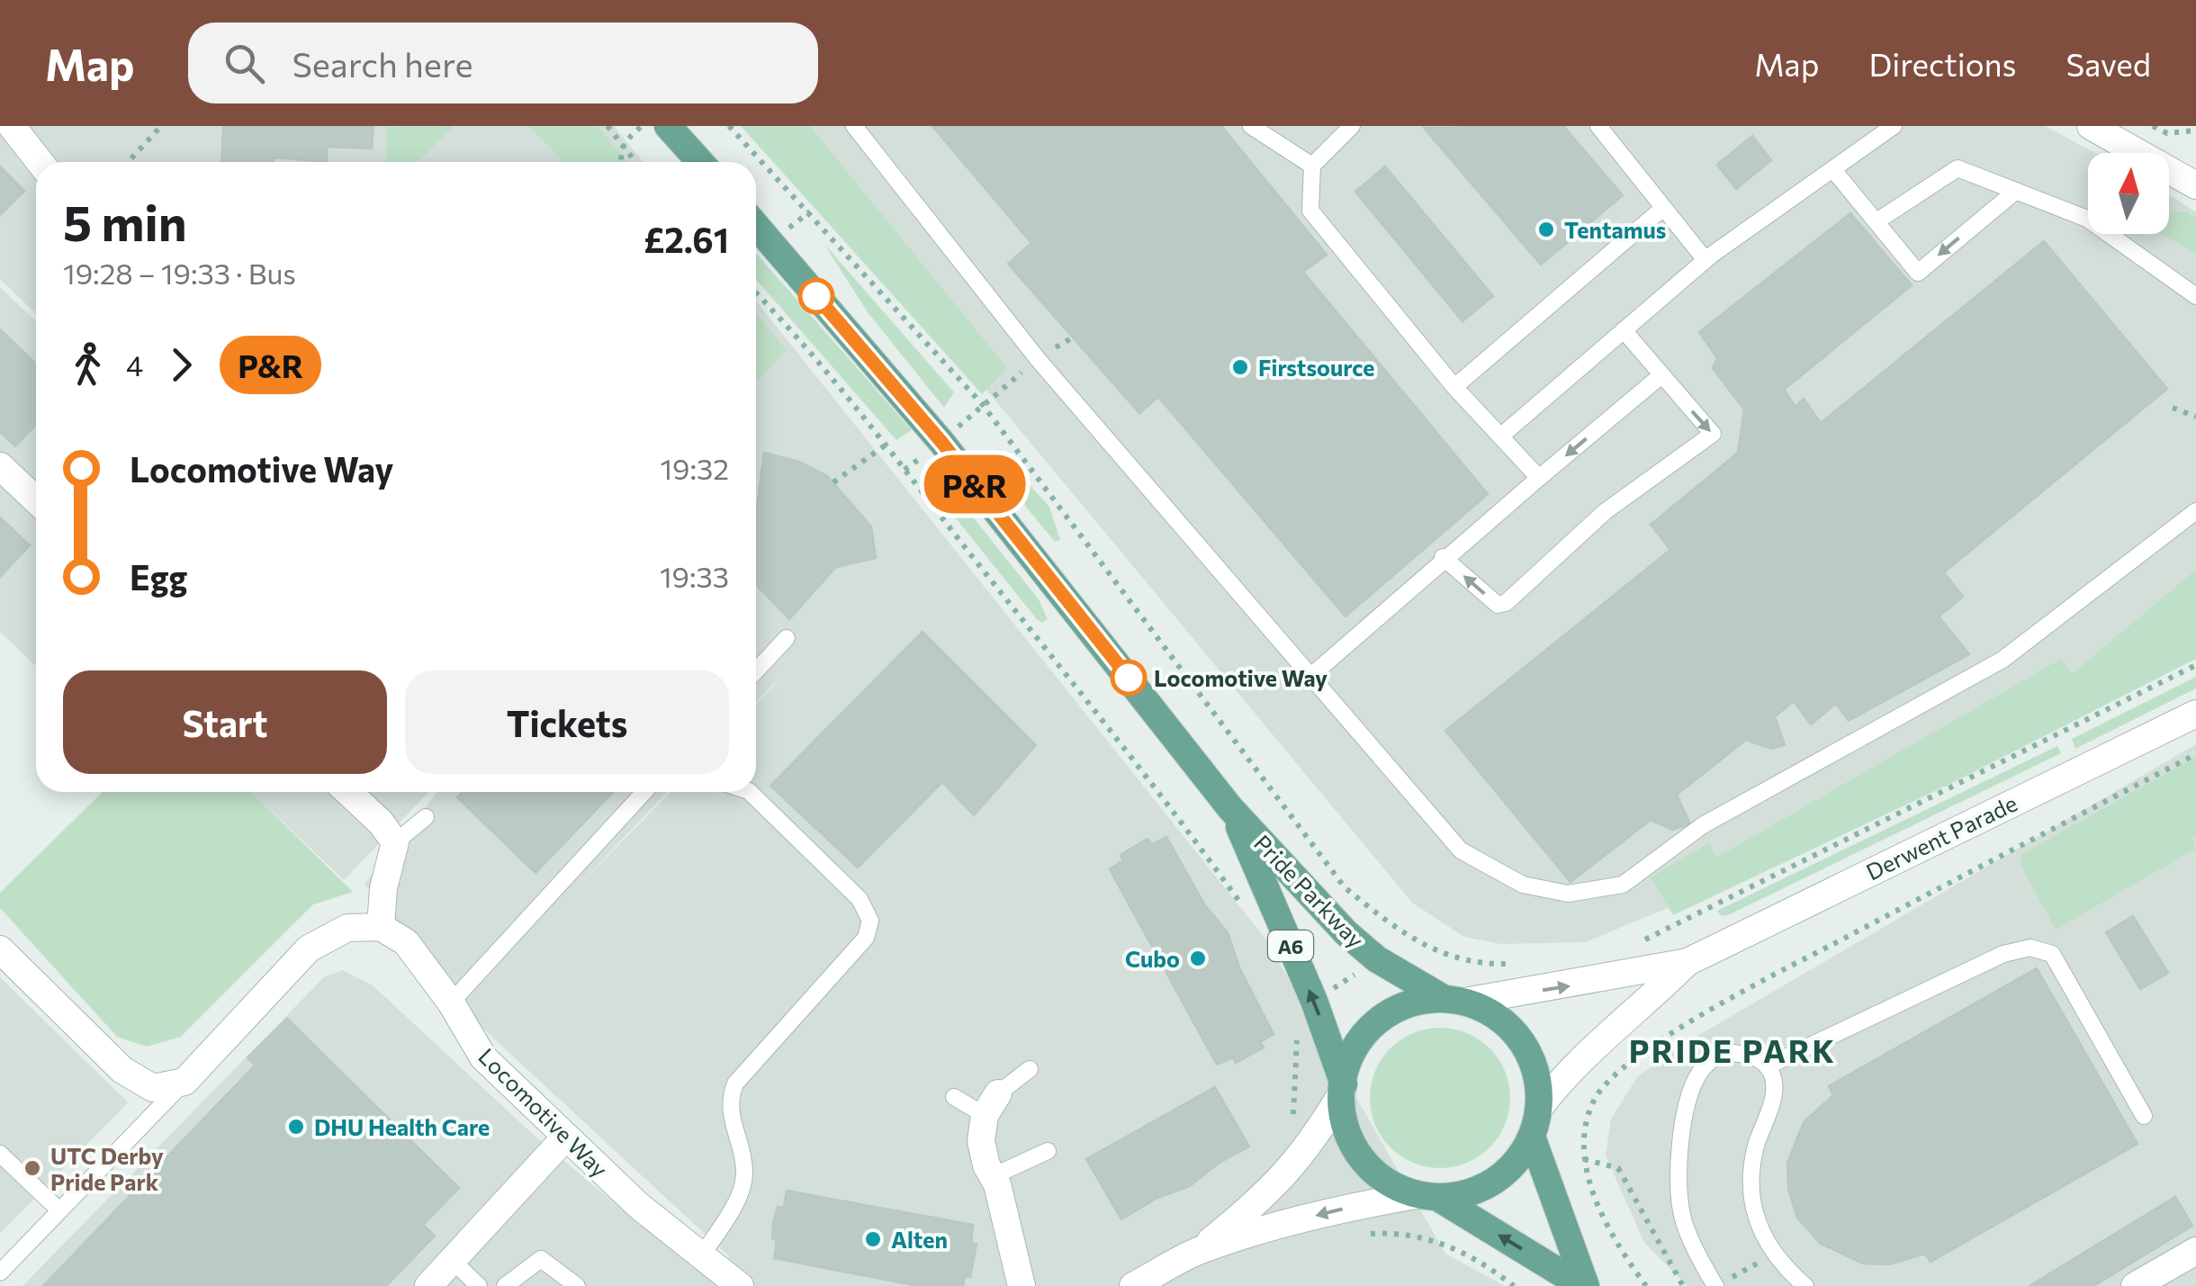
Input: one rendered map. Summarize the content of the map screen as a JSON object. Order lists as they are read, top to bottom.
{
  "streets": {
    "main road": ["Pride Parkway", "A6"],
    "street": ["Derwent Parade", "Locomotive Way"]
  },
  "crossings": [
    ["Derwent Parade", "Pride Parkway"],
    ["Derwent Parade", "A6"],
    ["Pride Parkway", "A6"]
  ],
  "districts": ["PRIDE PARK"],
  "places": [
    "Tentamus",
    "Firstsource",
    "Locomotive Way",
    "Cubo",
    "DHU Health Care",
    "UTC Derby Pride Park",
    "Alten"
  ],
  "lines": ["bus line P&R"],
  "north": "top",
  "page": {
    "header": "Map",
    "search": "Search here",
    "nav": ["Map", "Directions", "Saved"],
    "on_map": "P&R",
    "heading": ["5 min", "19:28 – 19:33 · Bus", "£2.61"],
    "legs": ["4", "P&R"],
    "list": [
      {
        "name": "Locomotive Way",
        "value": "19:32"
      },
      {
        "name": "Egg",
        "value": "19:33"
      }
    ],
    "buttons": ["Start", "Tickets"]
  }
}
